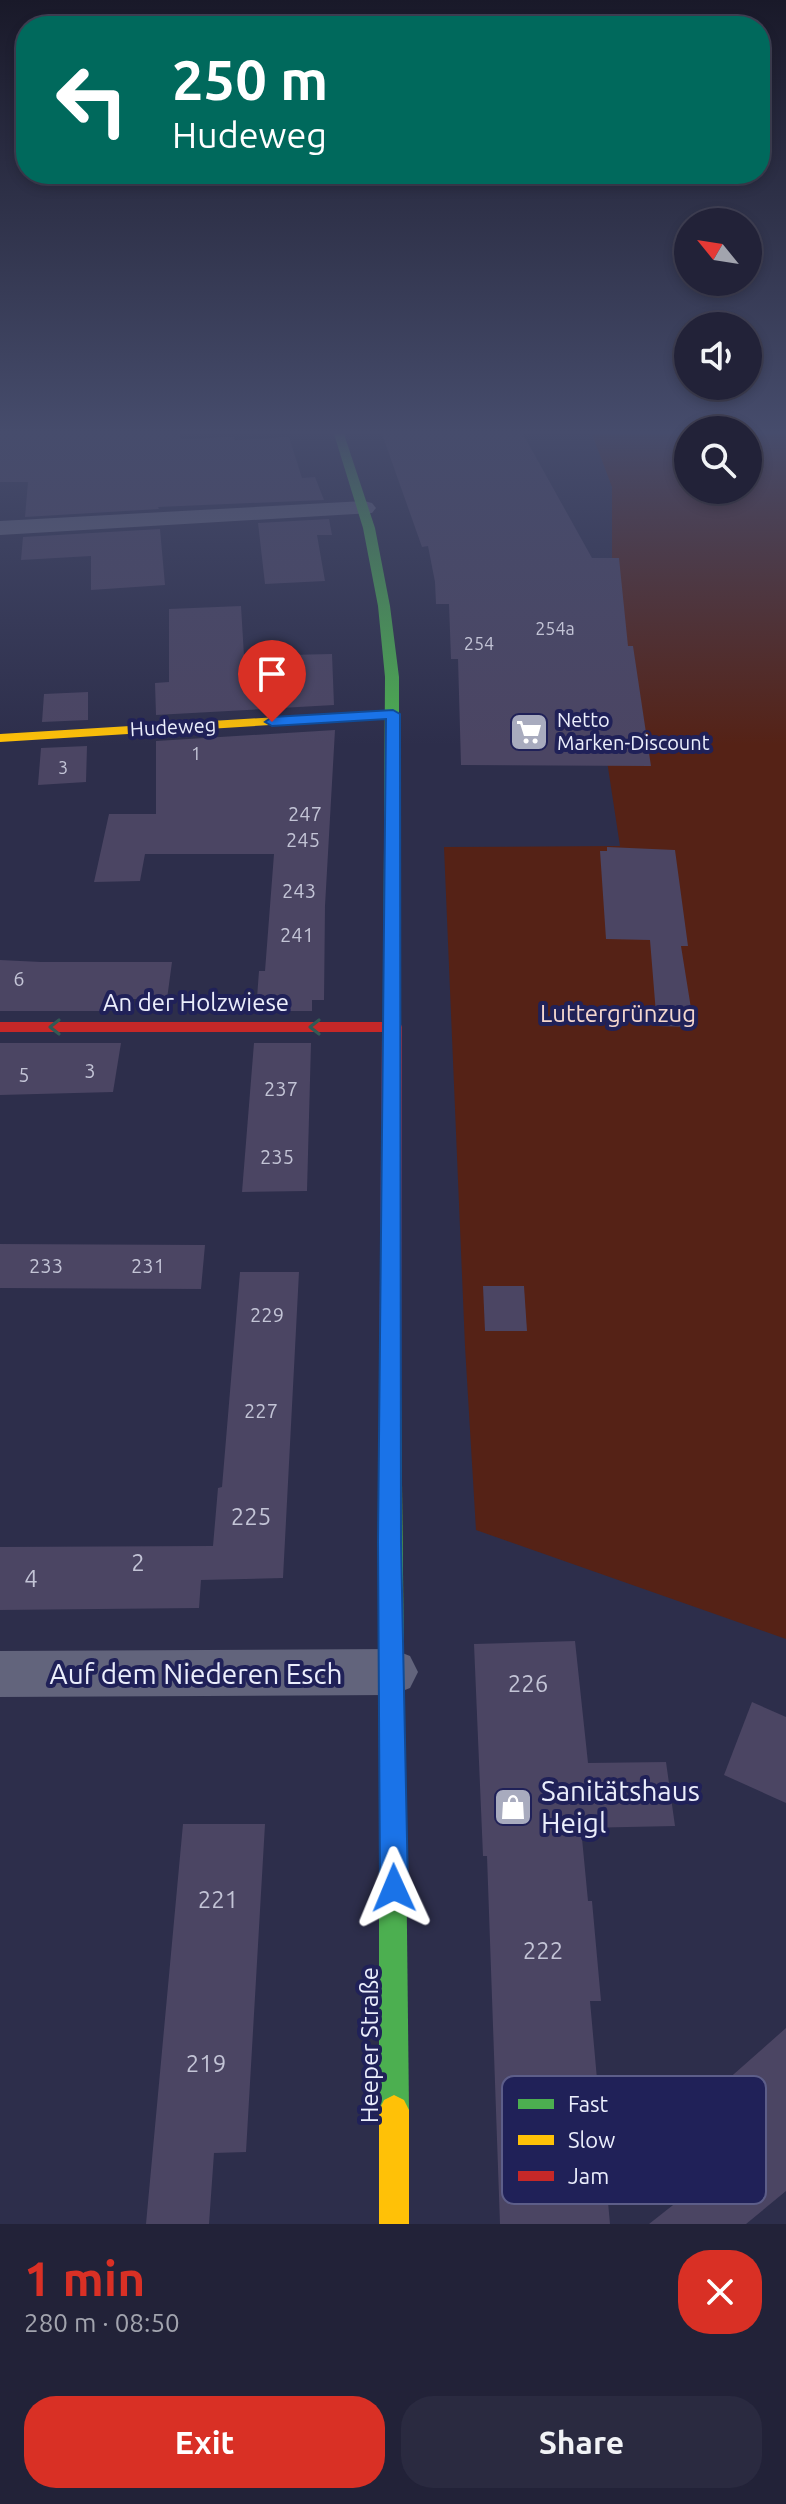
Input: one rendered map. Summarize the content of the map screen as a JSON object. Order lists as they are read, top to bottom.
{
  "streets": {
    "main road": ["Hudeweg", "An der Holzwiese", "Heeper Straße"],
    "street": ["Auf dem Niederen Esch"]
  },
  "crossings": [
    ["Hudeweg", "Heeper Straße"],
    ["An der Holzwiese", "Heeper Straße"],
    ["Auf dem Niederen Esch", "Heeper Straße"]
  ],
  "one_way": ["An der Holzwiese"],
  "parks": ["Luttergrünzug"],
  "places": {
    "supermarket": ["Netto Marken-Discount"],
    "shop": ["Sanitätshaus Heigl"]
  },
  "house_numbers": [
    "254a",
    "254",
    "1",
    "3",
    "247",
    "245",
    "243",
    "241",
    "6",
    "3",
    "5",
    "237",
    "235",
    "233",
    "231",
    "229",
    "227",
    "225",
    "2",
    "4",
    "226",
    "221",
    "222",
    "219"
  ],
  "legend": ["Fast", "Slow", "Jam"],
  "north": "top left",
  "page": {
    "turn": ["250 m", "Hudeweg"],
    "heading": ["1 min", "280 m · 08:50"],
    "buttons": ["Exit", "Share"]
  }
}
